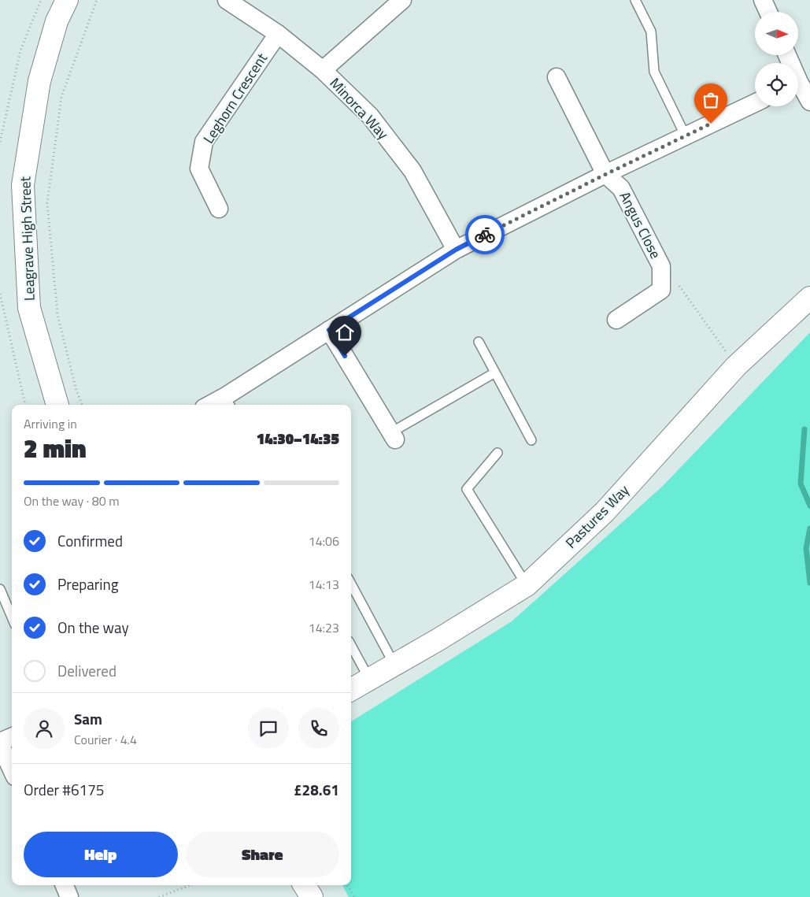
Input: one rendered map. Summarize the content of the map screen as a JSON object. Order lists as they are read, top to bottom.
{
  "streets": {
    "street": [
      "Leghorn Crescent",
      "Minorca Way",
      "Angus Close",
      "Leagrave High Street",
      "Pastures Way"
    ]
  },
  "crossings": [
    ["Leghorn Crescent", "Minorca Way"]
  ],
  "north": "right",
  "page": {
    "heading": ["2 min", "Arriving in", "14:30–14:35"],
    "panel": [
      "Sam",
      "Courier · 4.4",
      "Order #6175",
      "£28.61"
    ],
    "bar": "On the way · 80 m",
    "list": [
      ["Confirmed", "14:06"],
      ["Preparing", "14:13"],
      ["On the way", "14:23"],
      "Delivered"
    ],
    "buttons": ["Help", "Share"]
  }
}
